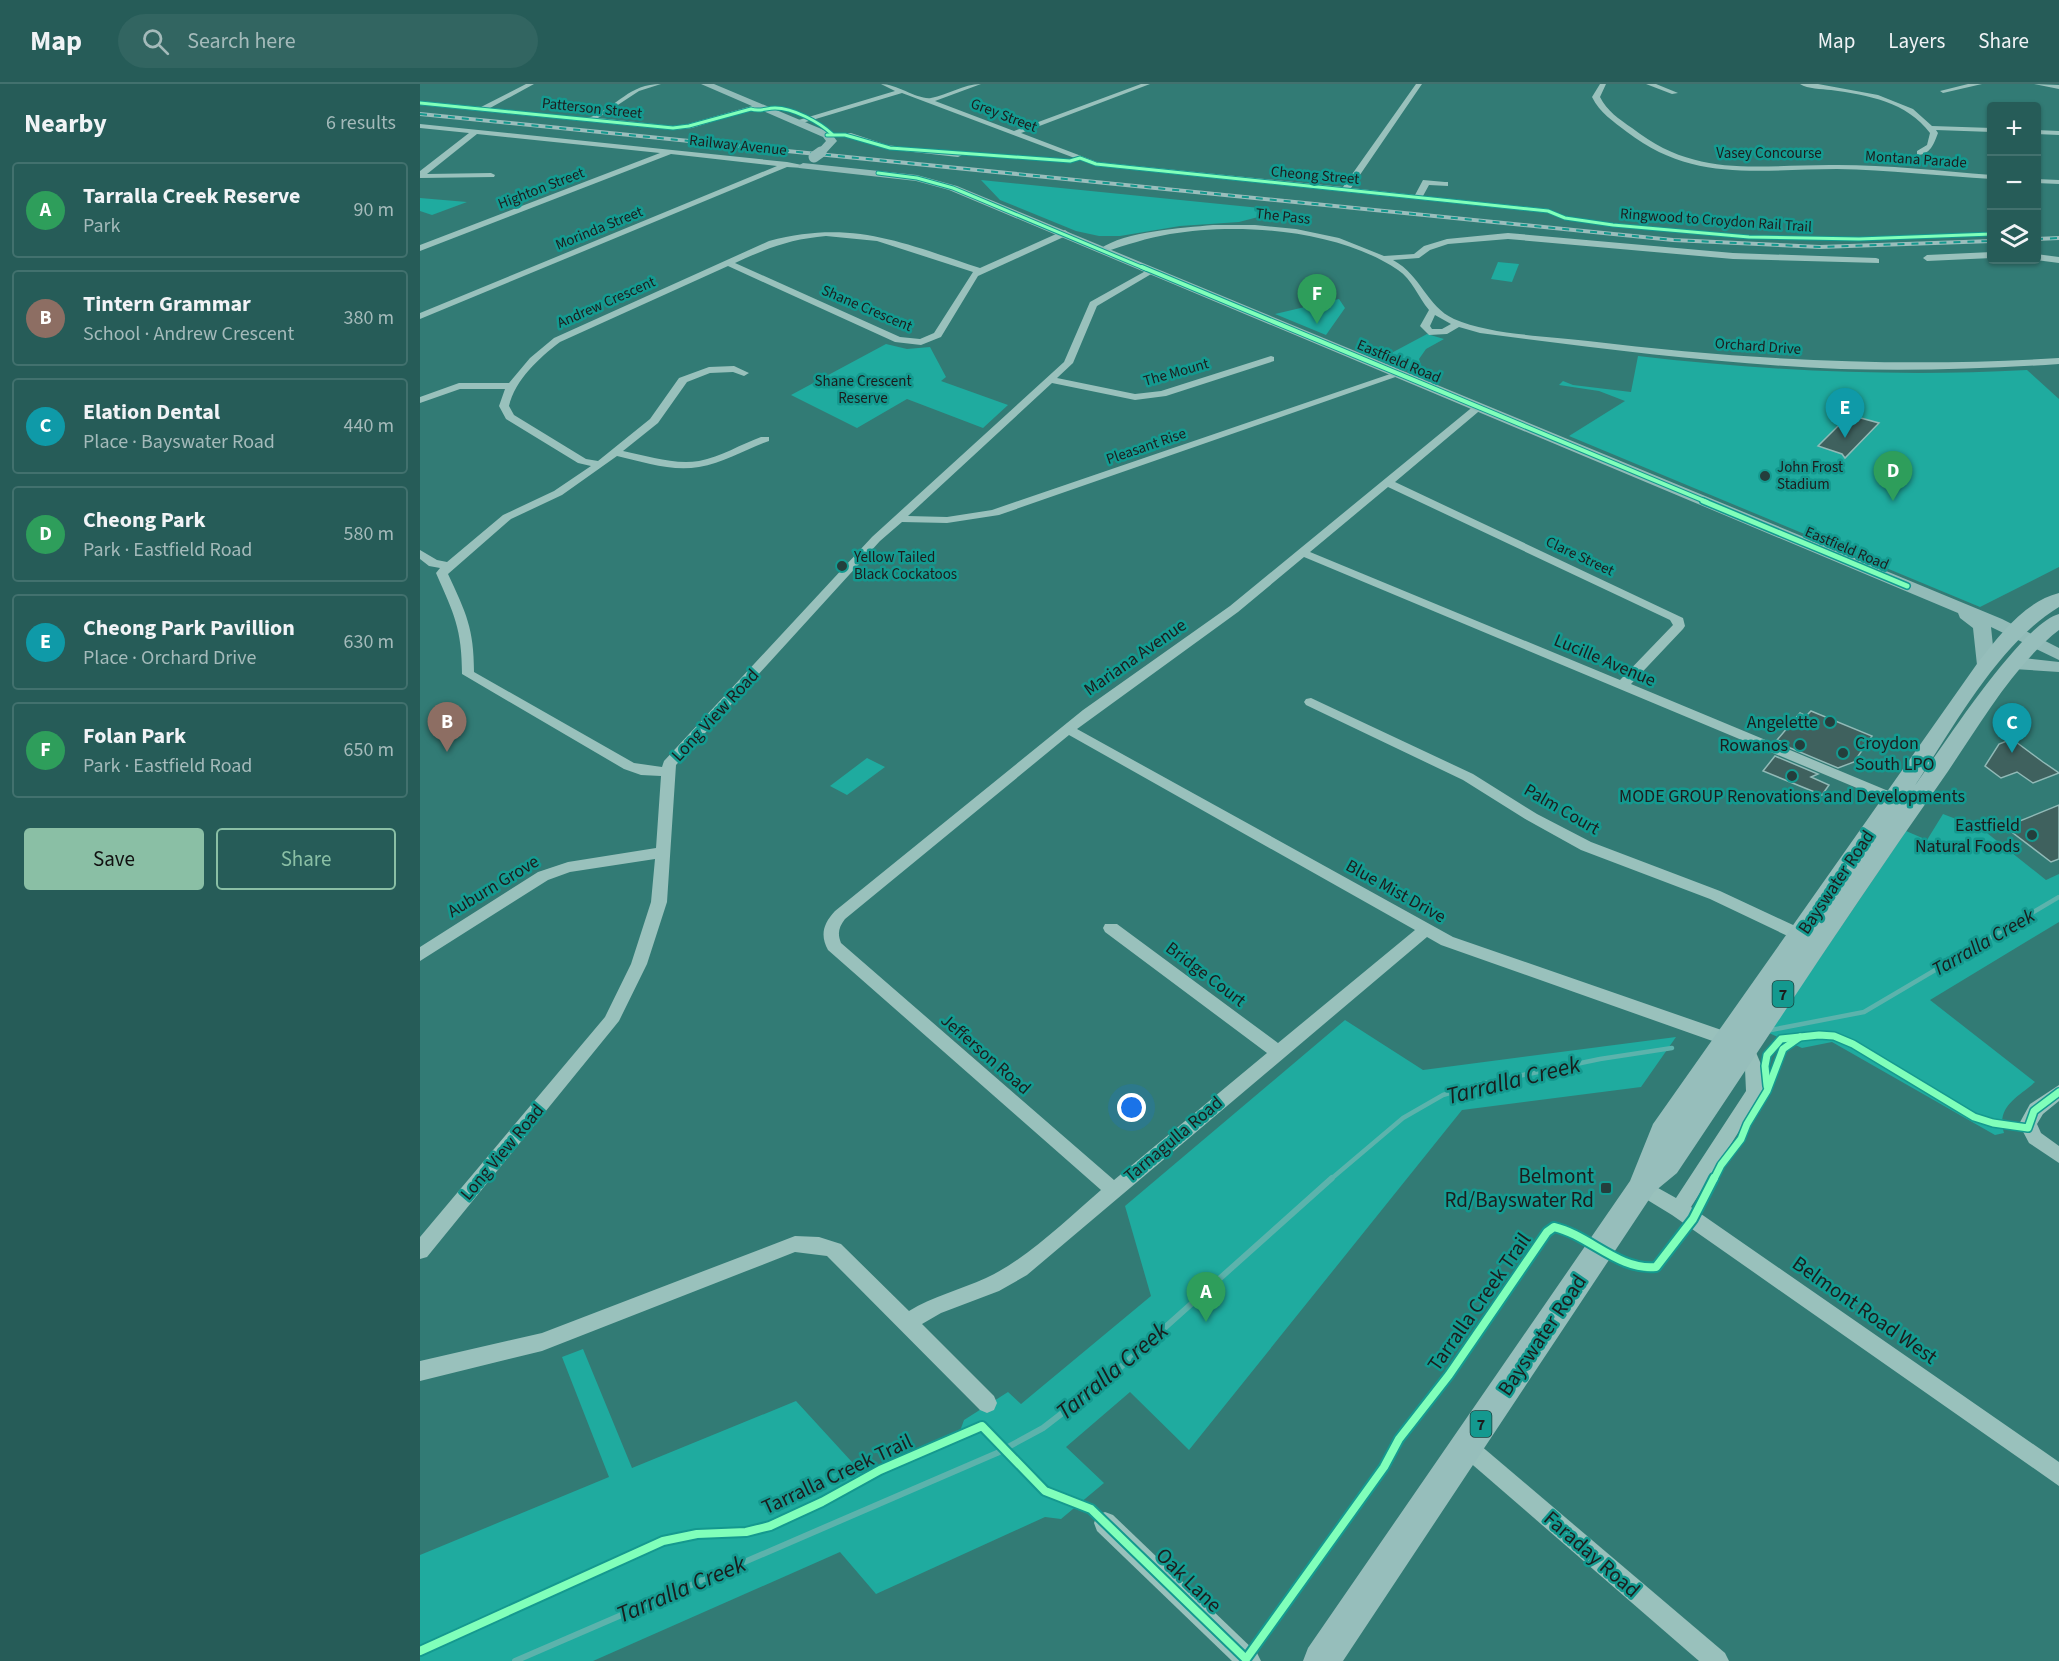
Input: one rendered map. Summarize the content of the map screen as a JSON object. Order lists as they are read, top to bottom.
{
  "streets": {
    "main road": ["Eastfield Road", "Bayswater Road", "7"],
    "street": [
      "Patterson Street",
      "Grey Street",
      "Railway Avenue",
      "Vasey Concourse",
      "Montana Parade",
      "Cheong Street",
      "Highton Street",
      "The Pass",
      "Morinda Street",
      "Andrew Crescent",
      "Shane Crescent",
      "Orchard Drive",
      "The Mount",
      "Pleasant Rise",
      "Clare Street",
      "Mariana Avenue",
      "Lucille Avenue",
      "Long View Road",
      "Palm Court",
      "Auburn Grove",
      "Blue Mist Drive",
      "Bridge Court",
      "Jefferson Road",
      "Tarnagulla Road",
      "Belmont Road West",
      "Faraday Road",
      "Oak Lane"
    ],
    "cycle path": ["Ringwood to Croydon Rail Trail", "Tarralla Creek Trail"]
  },
  "crossings": [
    ["Grey Street", "Cheong Street"],
    ["Railway Avenue", "Highton Street"],
    ["Railway Avenue", "Morinda Street"],
    ["Railway Avenue", "Eastfield Road"],
    ["Vasey Concourse", "Montana Parade"],
    ["The Pass", "Orchard Drive"],
    ["The Pass", "Eastfield Road"],
    ["Andrew Crescent", "Shane Crescent"],
    ["Shane Crescent", "Eastfield Road"],
    ["Eastfield Road", "Pleasant Rise"],
    ["Eastfield Road", "Mariana Avenue"],
    ["Eastfield Road", "Long View Road"],
    ["Eastfield Road", "Bayswater Road"],
    ["The Mount", "Long View Road"],
    ["Pleasant Rise", "Long View Road"],
    ["Clare Street", "Mariana Avenue"],
    ["Clare Street", "Lucille Avenue"],
    ["Mariana Avenue", "Lucille Avenue"],
    ["Mariana Avenue", "Blue Mist Drive"],
    ["Mariana Avenue", "Jefferson Road"],
    ["Lucille Avenue", "Bayswater Road"],
    ["Long View Road", "Auburn Grove"],
    ["Palm Court", "Bayswater Road"],
    ["Bayswater Road", "Blue Mist Drive"],
    ["Bayswater Road", "Belmont Road West"],
    ["Bayswater Road", "Faraday Road"],
    ["Blue Mist Drive", "Tarnagulla Road"],
    ["Bridge Court", "Tarnagulla Road"],
    ["Jefferson Road", "Tarnagulla Road"]
  ],
  "water": ["Tarralla Creek"],
  "parks": ["Shane Crescent Reserve"],
  "places": {
    "other": [
      "John Frost Stadium",
      "Yellow Tailed Black Cockatoos",
      "Angelette",
      "Rowanos",
      "Croydon South LPO",
      "MODE GROUP Renovations and Developments",
      "Eastfield Natural Foods"
    ],
    "transit": ["Belmont Rd/Bayswater Rd"]
  },
  "page": {
    "header": "Map",
    "search": "Search here",
    "nav": ["Map", "Layers", "Share"],
    "heading": ["Nearby", "6 results"],
    "map_buttons": ["+", "−"],
    "list": [
      {
        "mark": "A",
        "name": "Tarralla Creek Reserve",
        "note": "Park",
        "value": "90 m"
      },
      {
        "mark": "B",
        "name": "Tintern Grammar",
        "note": "School · Andrew Crescent",
        "value": "380 m"
      },
      {
        "mark": "C",
        "name": "Elation Dental",
        "note": "Place · Bayswater Road",
        "value": "440 m"
      },
      {
        "mark": "D",
        "name": "Cheong Park",
        "note": "Park · Eastfield Road",
        "value": "580 m"
      },
      {
        "mark": "E",
        "name": "Cheong Park Pavillion",
        "note": "Place · Orchard Drive",
        "value": "630 m"
      },
      {
        "mark": "F",
        "name": "Folan Park",
        "note": "Park · Eastfield Road",
        "value": "650 m"
      }
    ],
    "pins": [
      "F",
      "E",
      "D",
      "B",
      "C",
      "A"
    ],
    "buttons": ["Save", "Share"]
  }
}
